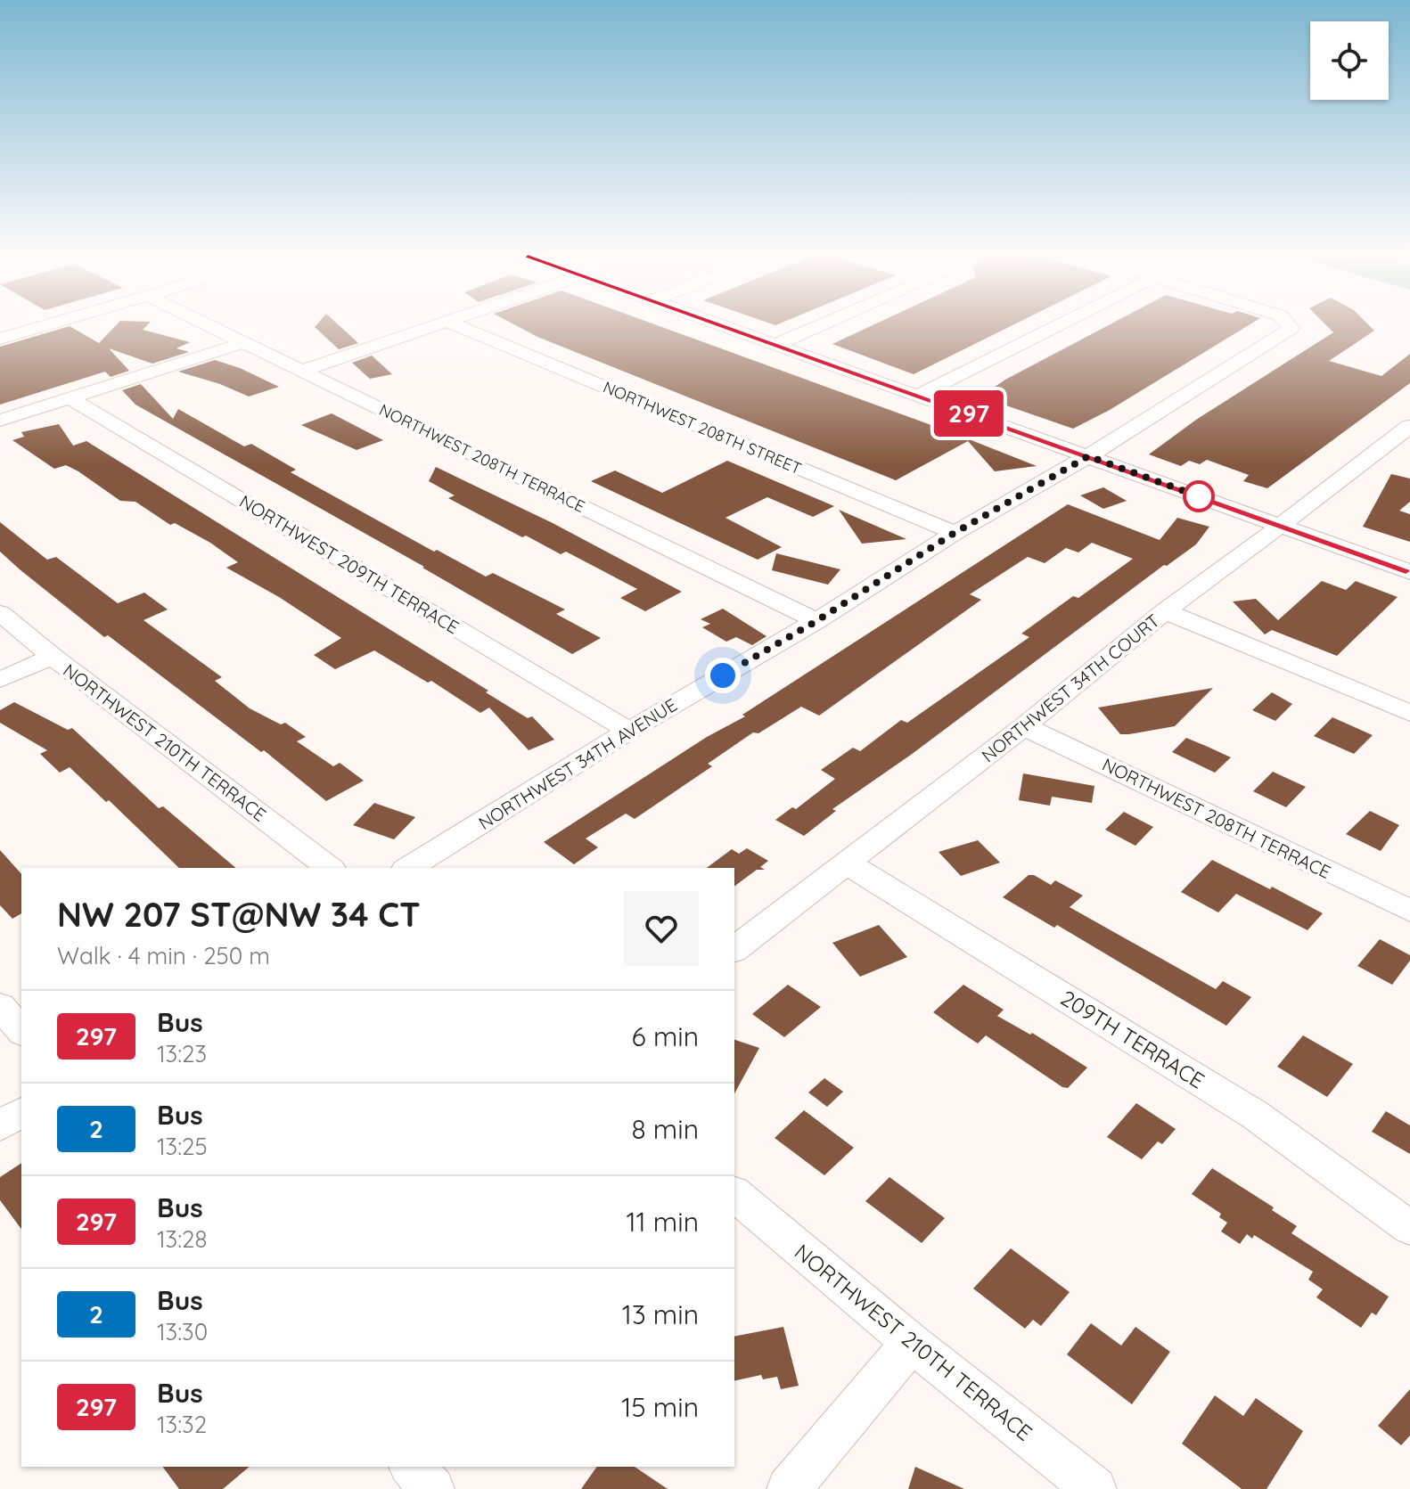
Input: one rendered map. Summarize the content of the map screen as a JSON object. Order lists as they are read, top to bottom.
{
  "streets": {
    "street": [
      "NORTHWEST 208TH STREET",
      "NORTHWEST 208TH TERRACE",
      "NORTHWEST 209TH TERRACE",
      "NORTHWEST 34TH COURT",
      "NORTHWEST 210TH TERRACE",
      "NORTHWEST 34TH AVENUE",
      "209TH TERRACE"
    ]
  },
  "crossings": [
    ["NORTHWEST 208TH STREET", "NORTHWEST 34TH AVENUE"],
    ["NORTHWEST 208TH TERRACE", "NORTHWEST 34TH COURT"],
    ["NORTHWEST 208TH TERRACE", "NORTHWEST 34TH AVENUE"],
    ["NORTHWEST 209TH TERRACE", "NORTHWEST 34TH AVENUE"],
    ["NORTHWEST 34TH COURT", "209TH TERRACE"]
  ],
  "lines": ["bus line 297"],
  "page": {
    "on_map": "297",
    "heading": ["NW 207 ST@NW 34 CT", "Walk · 4 min · 250 m"],
    "list": [
      {
        "mark": "297",
        "name": "Bus",
        "note": "13:23",
        "value": "6 min"
      },
      {
        "mark": "2",
        "name": "Bus",
        "note": "13:25",
        "value": "8 min"
      },
      {
        "mark": "297",
        "name": "Bus",
        "note": "13:28",
        "value": "11 min"
      },
      {
        "mark": "2",
        "name": "Bus",
        "note": "13:30",
        "value": "13 min"
      },
      {
        "mark": "297",
        "name": "Bus",
        "note": "13:32",
        "value": "15 min"
      }
    ]
  }
}
